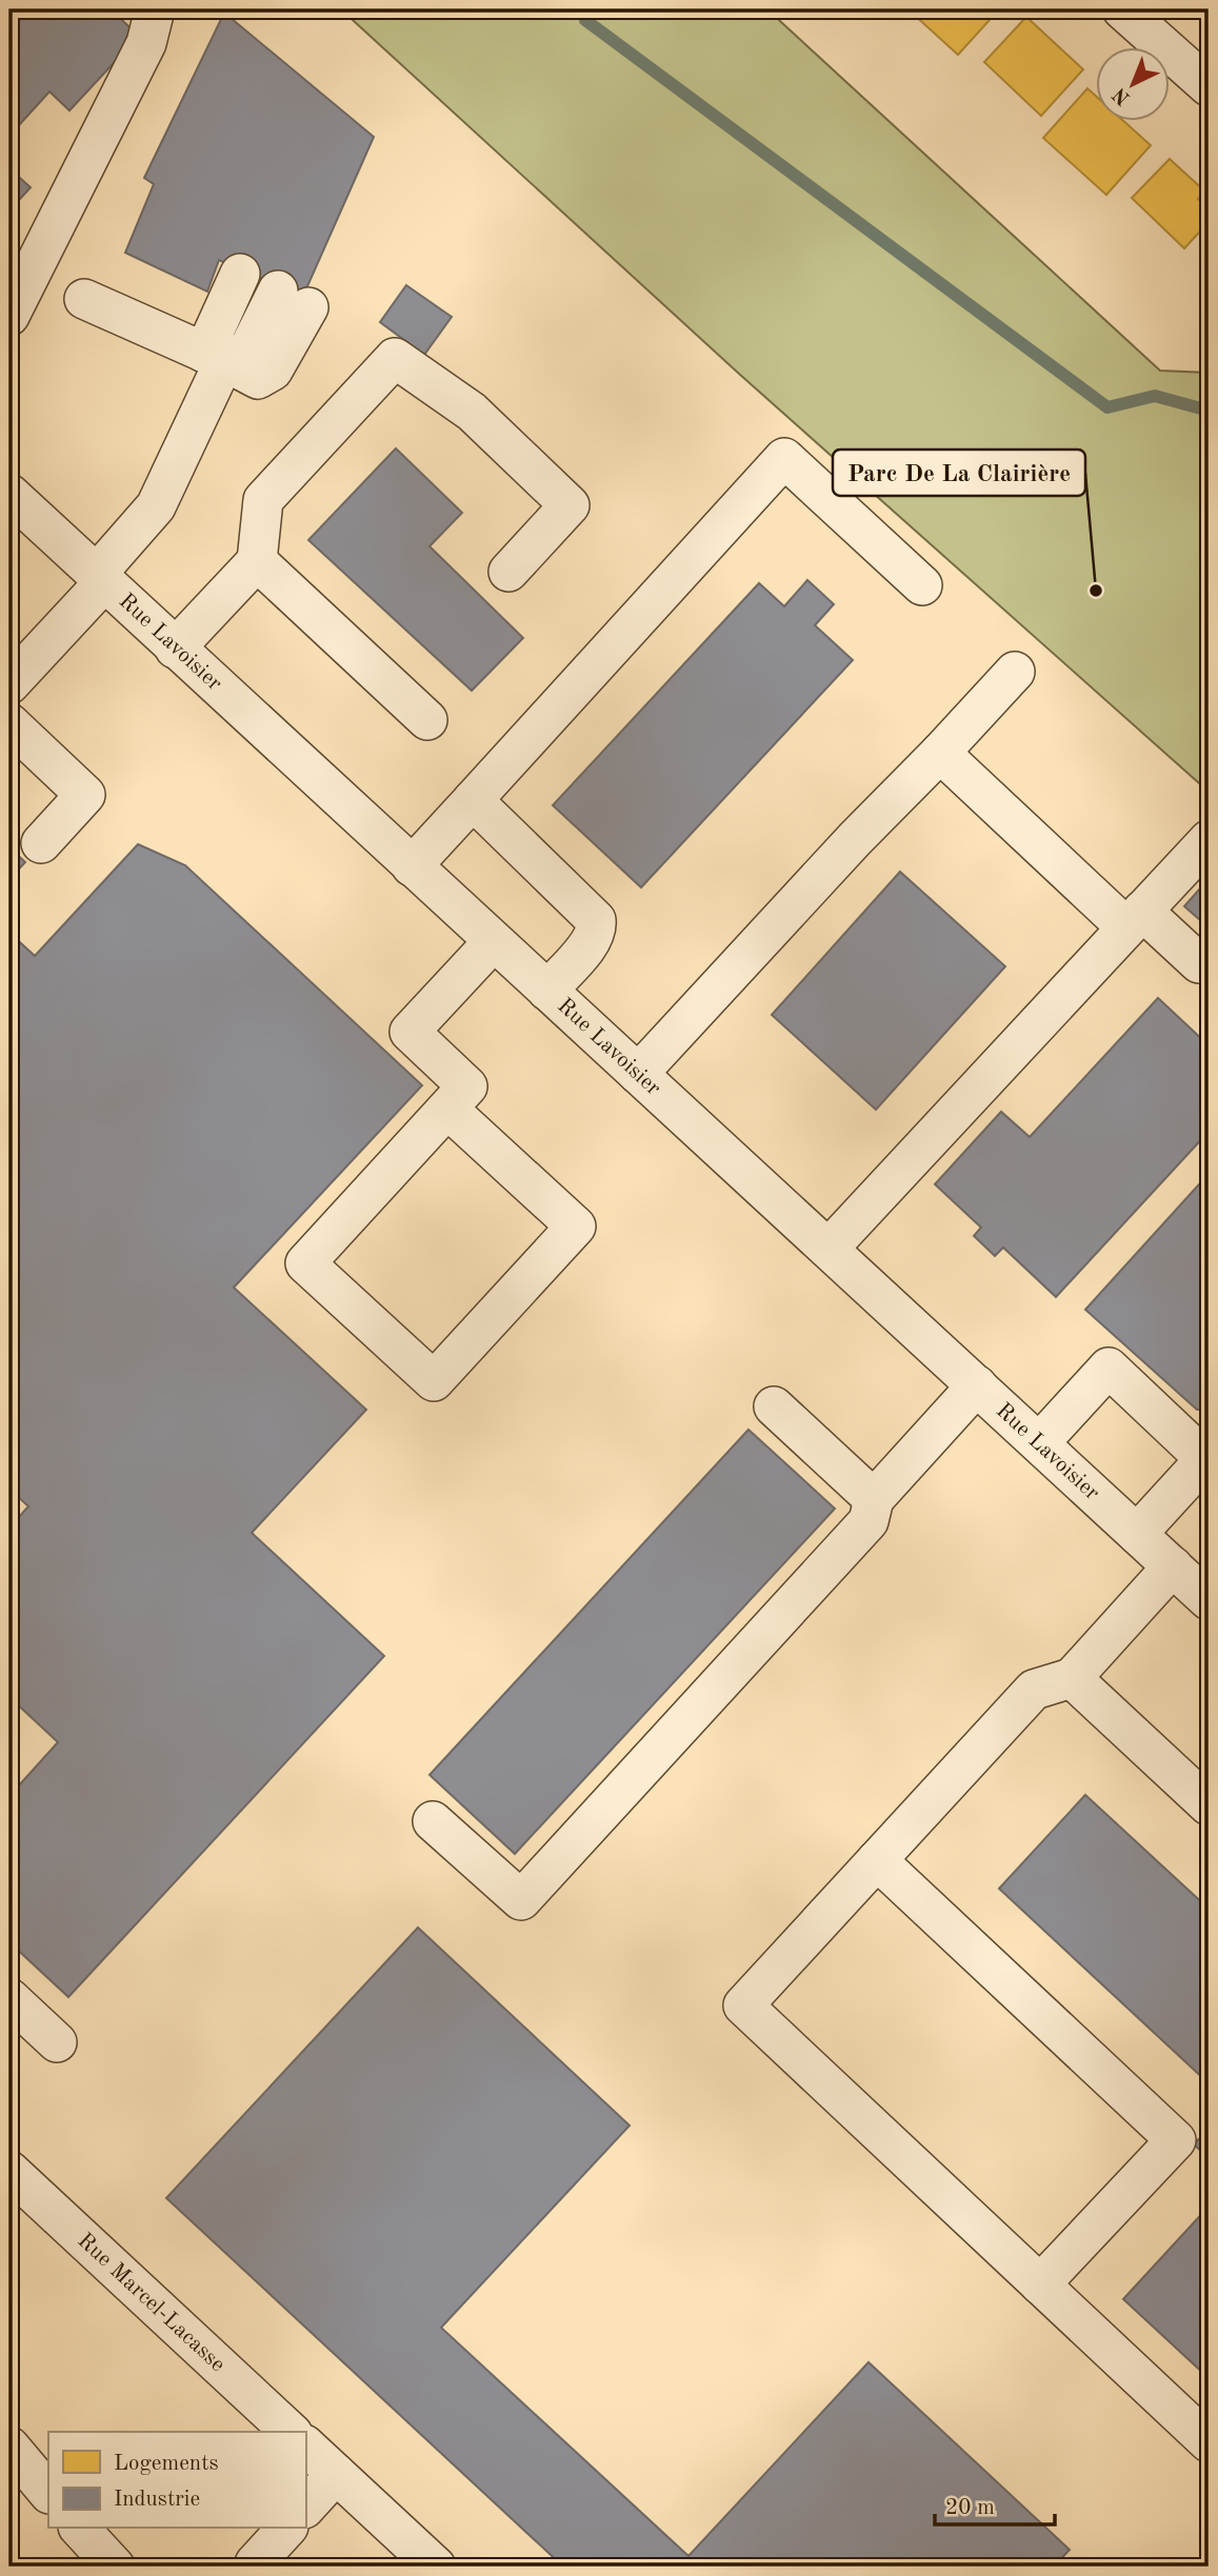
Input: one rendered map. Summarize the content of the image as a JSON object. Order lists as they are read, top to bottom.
{
  "streets": {
    "street": ["Rue Lavoisier", "Rue Marcel-Lacasse"]
  },
  "places": ["Parc De La Clairière"],
  "legend": ["Logements", "Industrie"],
  "scale_bar": "20 m",
  "north": "bottom left"
}
